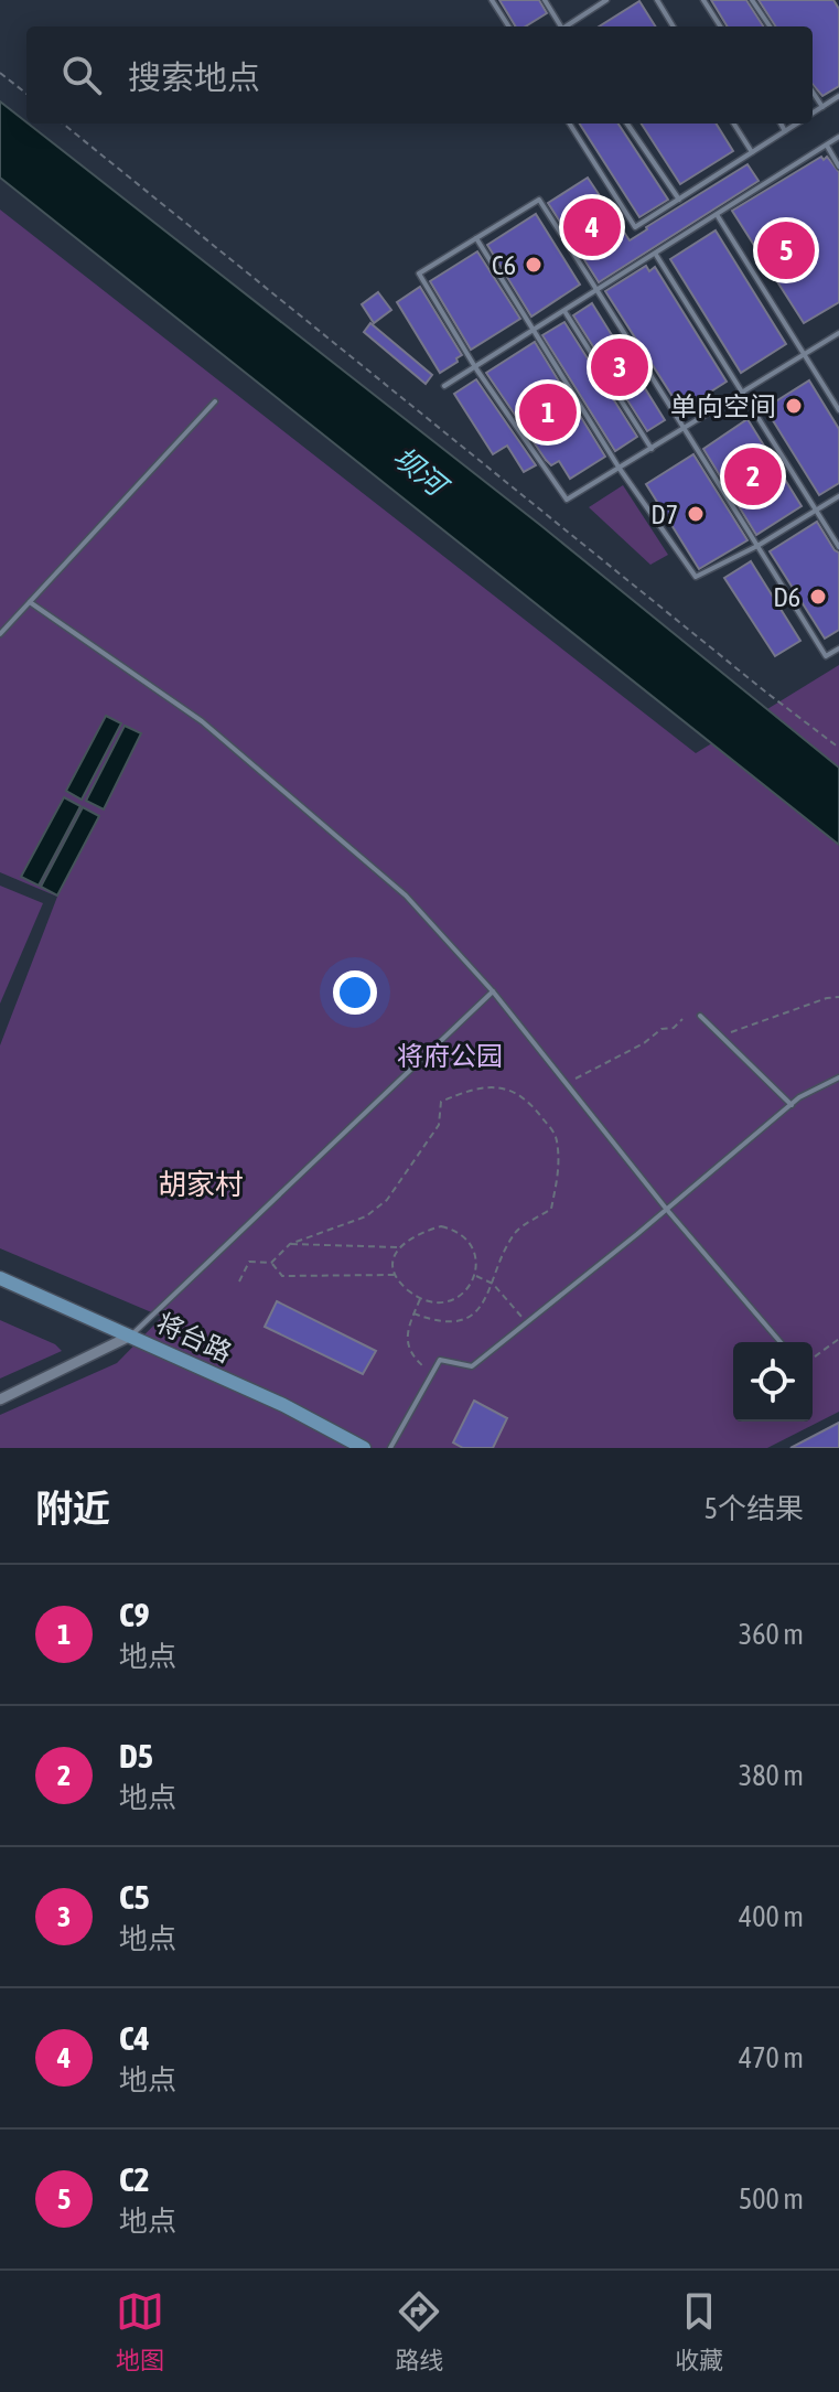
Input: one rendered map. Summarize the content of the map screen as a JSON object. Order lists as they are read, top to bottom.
{
  "streets": {
    "main road": ["将台路"]
  },
  "districts": ["胡家村"],
  "water": ["坝河"],
  "parks": ["将府公园"],
  "places": [
    "C6",
    "单向空间",
    "D7",
    "D6"
  ],
  "page": {
    "search": "搜索地点",
    "pins": [
      "4",
      "5",
      "3",
      "1",
      "2"
    ],
    "heading": ["附近", "5个结果"],
    "list": [
      {
        "mark": "1",
        "name": "C9",
        "note": "地点",
        "value": "360 m"
      },
      {
        "mark": "2",
        "name": "D5",
        "note": "地点",
        "value": "380 m"
      },
      {
        "mark": "3",
        "name": "C5",
        "note": "地点",
        "value": "400 m"
      },
      {
        "mark": "4",
        "name": "C4",
        "note": "地点",
        "value": "470 m"
      },
      {
        "mark": "5",
        "name": "C2",
        "note": "地点",
        "value": "500 m"
      }
    ],
    "nav": ["地图", "路线", "收藏"]
  }
}
